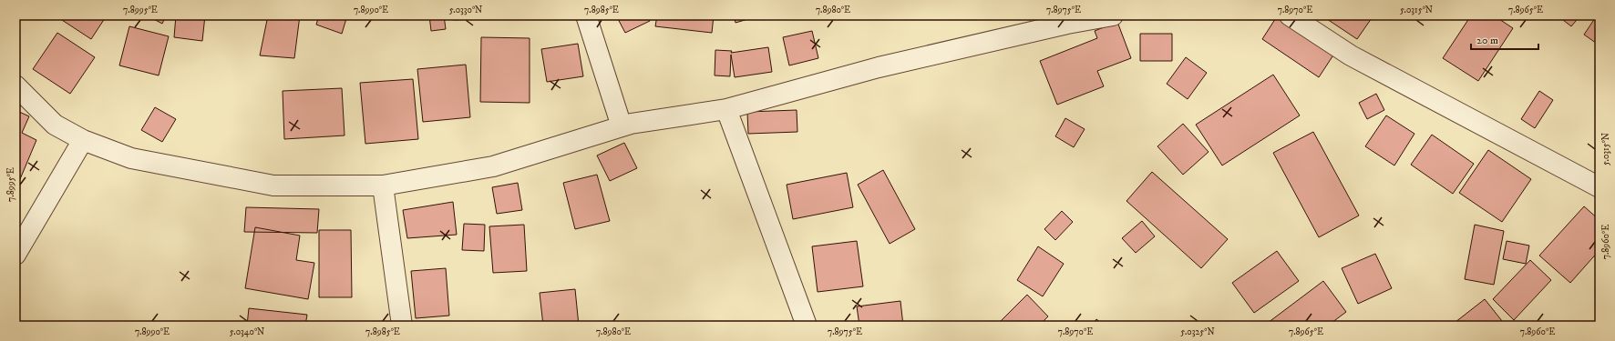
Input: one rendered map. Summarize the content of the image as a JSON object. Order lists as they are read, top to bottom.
{
  "scale_bar": "20 m",
  "coordinates": [
    "7.8995°E",
    "7.8990°E",
    "5.0330°N",
    "7.8985°E",
    "7.8980°E",
    "7.8975°E",
    "7.8970°E",
    "5.0315°N",
    "7.8965°E",
    "7.8960°E",
    "5.0340°N",
    "5.0325°N"
  ]
}
